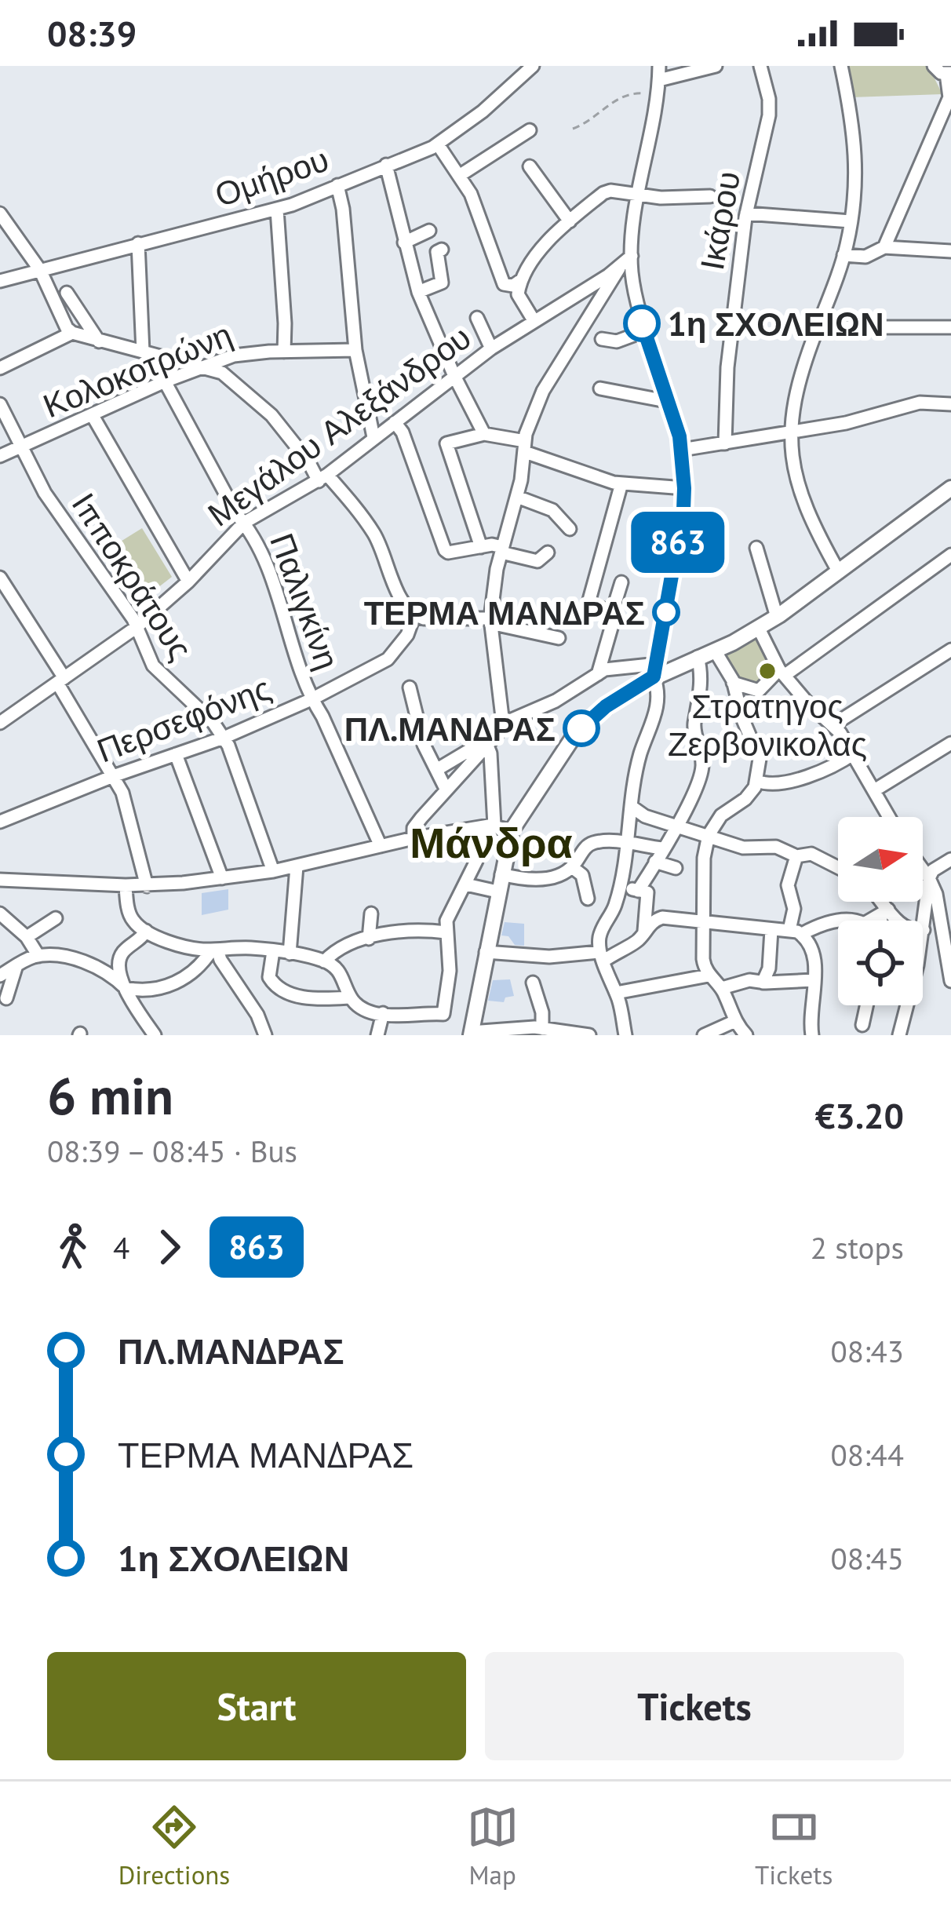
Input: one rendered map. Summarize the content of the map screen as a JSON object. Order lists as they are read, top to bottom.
{
  "streets": {
    "street": [
      "Ομήρου",
      "Ικάρου",
      "Κολοκοτρώνη",
      "Μεγάλου Αλεξάνδρου",
      "Ιπποκράτους",
      "Παλιγκίνη",
      "Περσεφόνης"
    ]
  },
  "crossings": [
    ["Κολοκοτρώνη", "Ιπποκράτους"],
    ["Κολοκοτρώνη", "Παλιγκίνη"],
    ["Μεγάλου Αλεξάνδρου", "Ιπποκράτους"],
    ["Μεγάλου Αλεξάνδρου", "Παλιγκίνη"],
    ["Ιπποκράτους", "Περσεφόνης"],
    ["Παλιγκίνη", "Περσεφόνης"]
  ],
  "districts": ["Μάνδρα"],
  "places": [
    "1η ΣΧΟΛΕΙΩΝ",
    "ΤΕΡΜΑ ΜΑΝΔΡΑΣ",
    "Στρατηγος Ζερβονικολας",
    "ΠΛ.ΜΑΝΔΡΑΣ"
  ],
  "lines": ["bus line 863"],
  "north": "right",
  "page": {
    "status": "08:39",
    "on_map": "863",
    "heading": ["6 min", "08:39 – 08:45 · Bus", "€3.20"],
    "legs": ["4", "863", "2 stops"],
    "list": [
      {
        "name": "ΠΛ.ΜΑΝΔΡΑΣ",
        "value": "08:43"
      },
      {
        "name": "ΤΕΡΜΑ ΜΑΝΔΡΑΣ",
        "value": "08:44"
      },
      {
        "name": "1η ΣΧΟΛΕΙΩΝ",
        "value": "08:45"
      }
    ],
    "buttons": ["Start", "Tickets"],
    "tabs": ["Directions", "Map", "Tickets"]
  }
}
